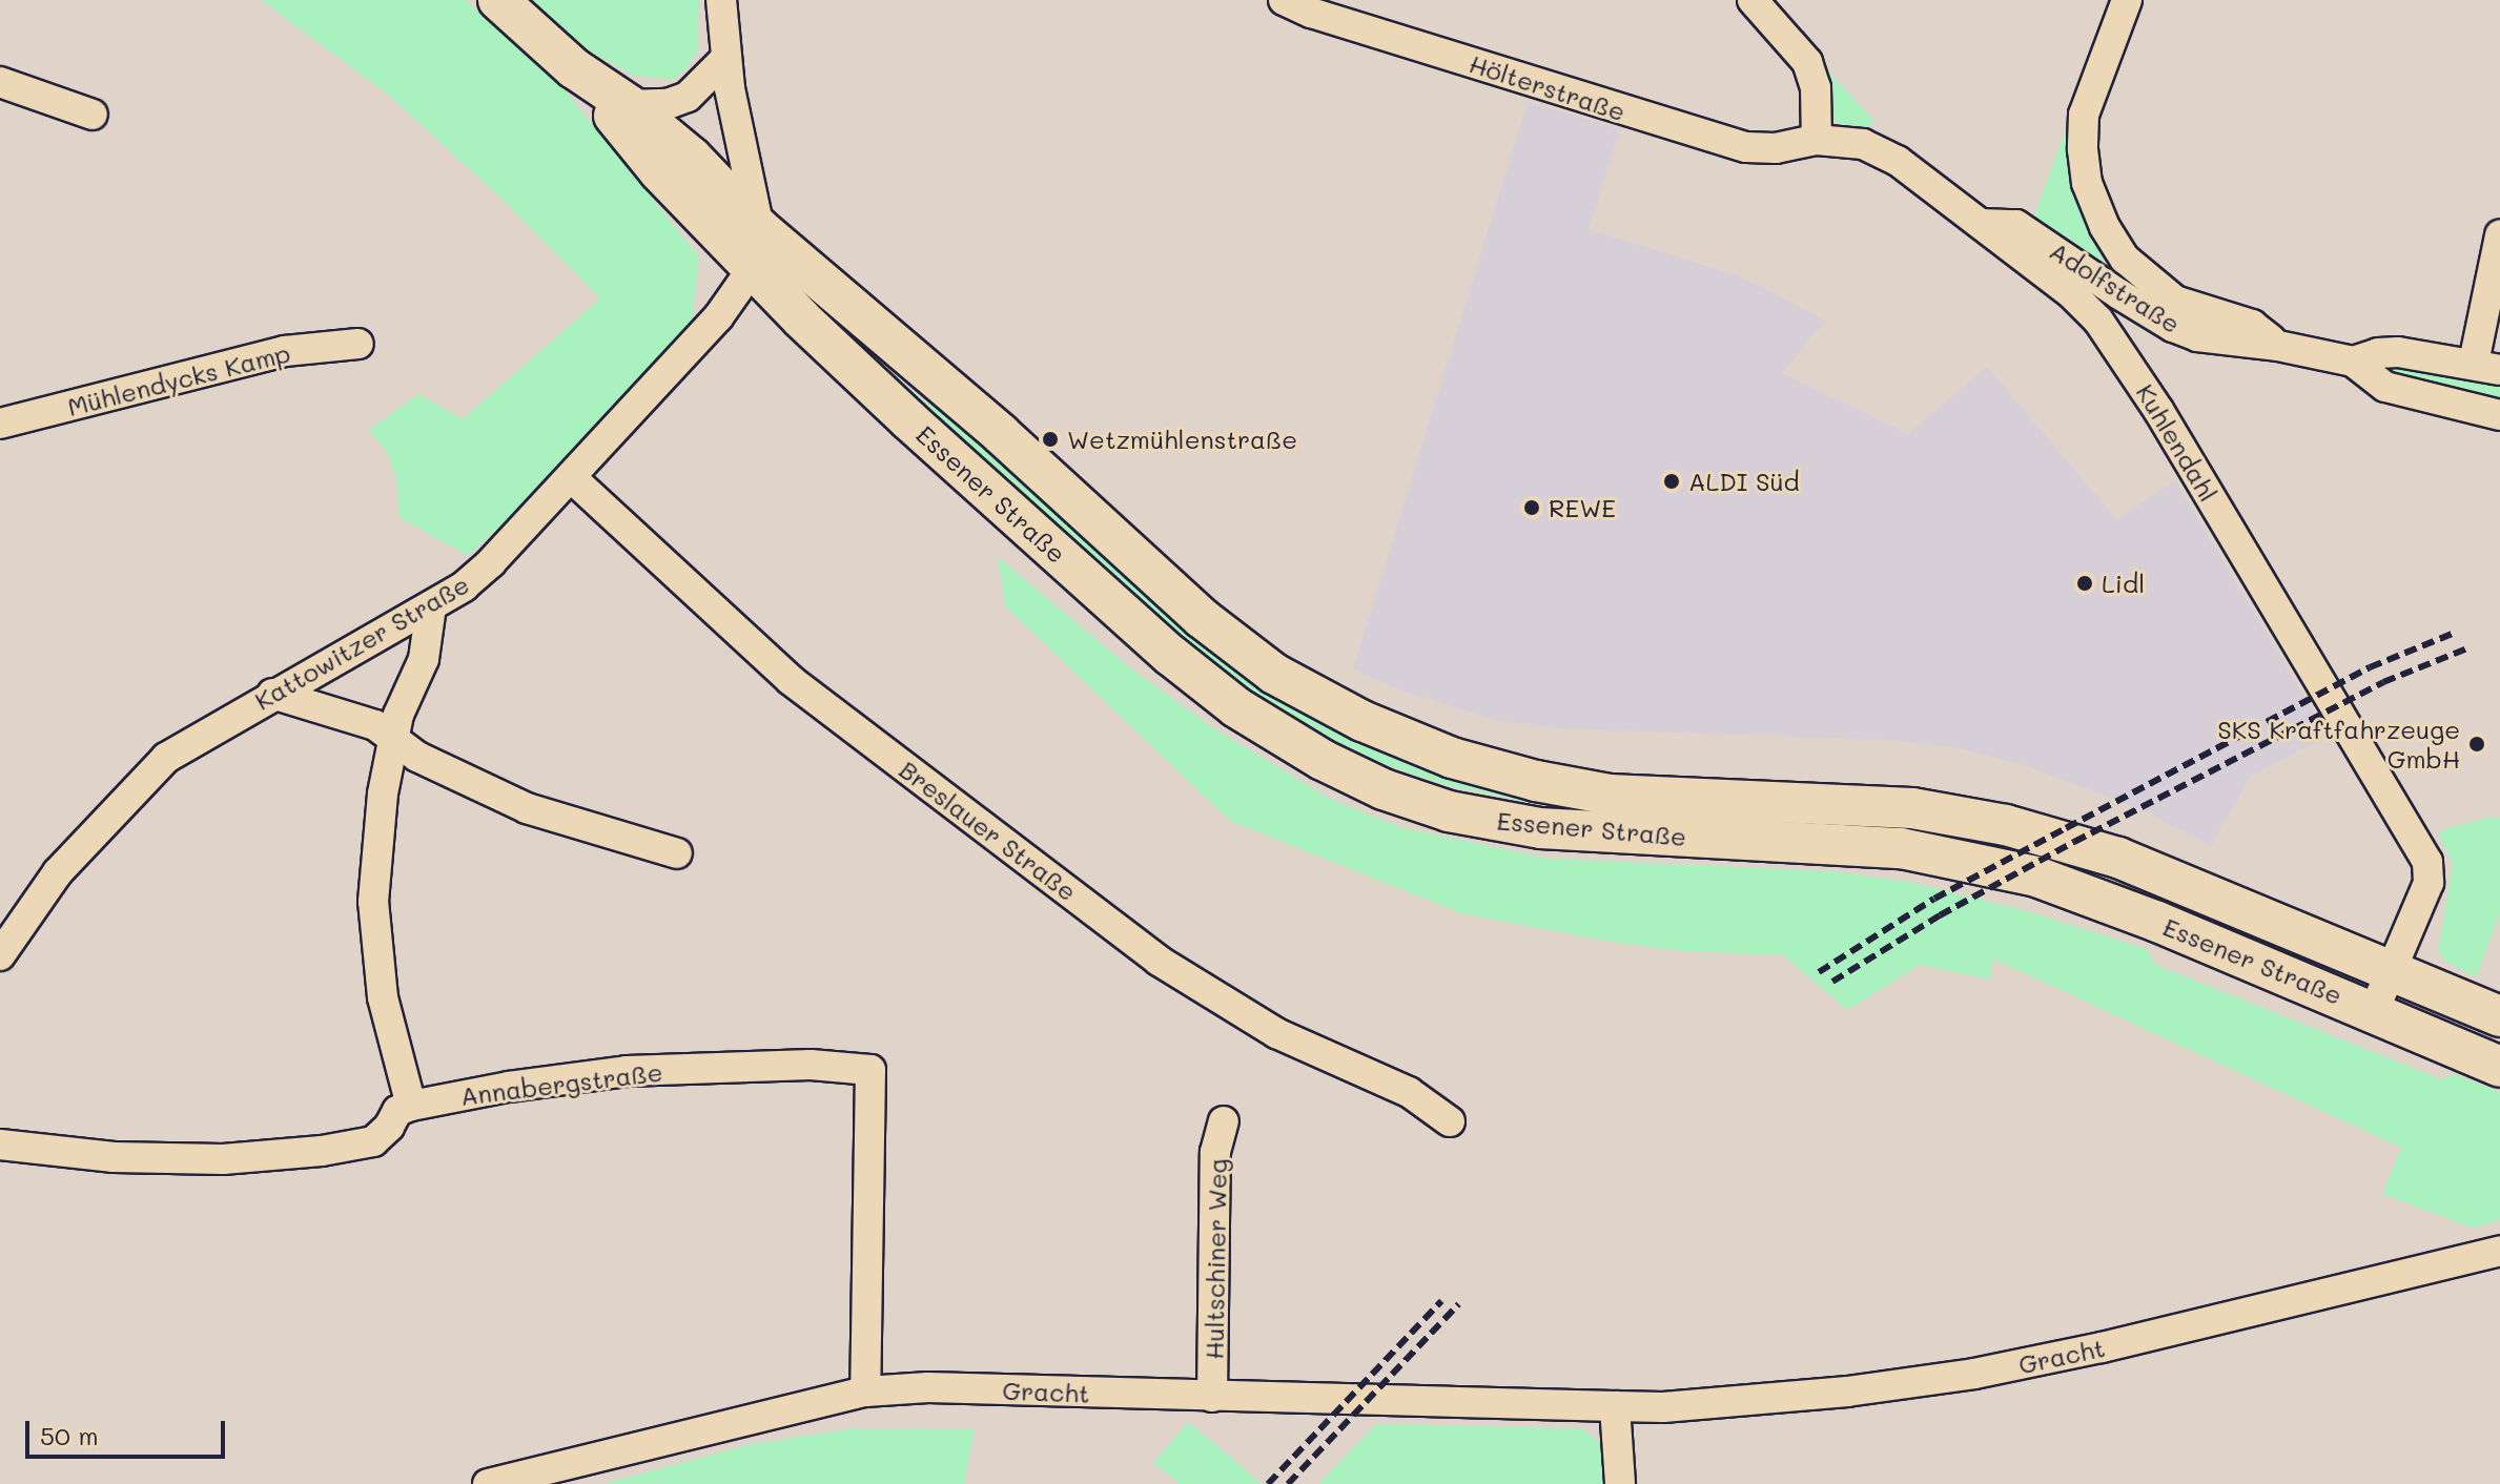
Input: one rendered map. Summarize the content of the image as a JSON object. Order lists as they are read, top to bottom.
{
  "streets": {
    "main road": ["Essener Straße"],
    "street": [
      "Hölterstraße",
      "Adolfstraße",
      "Mühlendycks Kamp",
      "Kuhlendahl",
      "Kattowitzer Straße",
      "Breslauer Straße",
      "Annabergstraße",
      "Hultschiner Weg",
      "Gracht"
    ]
  },
  "crossings": [
    ["Hölterstraße", "Kuhlendahl"],
    ["Adolfstraße", "Kuhlendahl"],
    ["Kuhlendahl", "Essener Straße"],
    ["Essener Straße", "Kattowitzer Straße"],
    ["Kattowitzer Straße", "Breslauer Straße"],
    ["Annabergstraße", "Gracht"],
    ["Hultschiner Weg", "Gracht"]
  ],
  "places": [
    "Wetzmühlenstraße",
    "ALDI Süd",
    "REWE",
    "Lidl",
    "SKS Kraftfahrzeuge GmbH"
  ],
  "scale_bar": "50 m"
}
